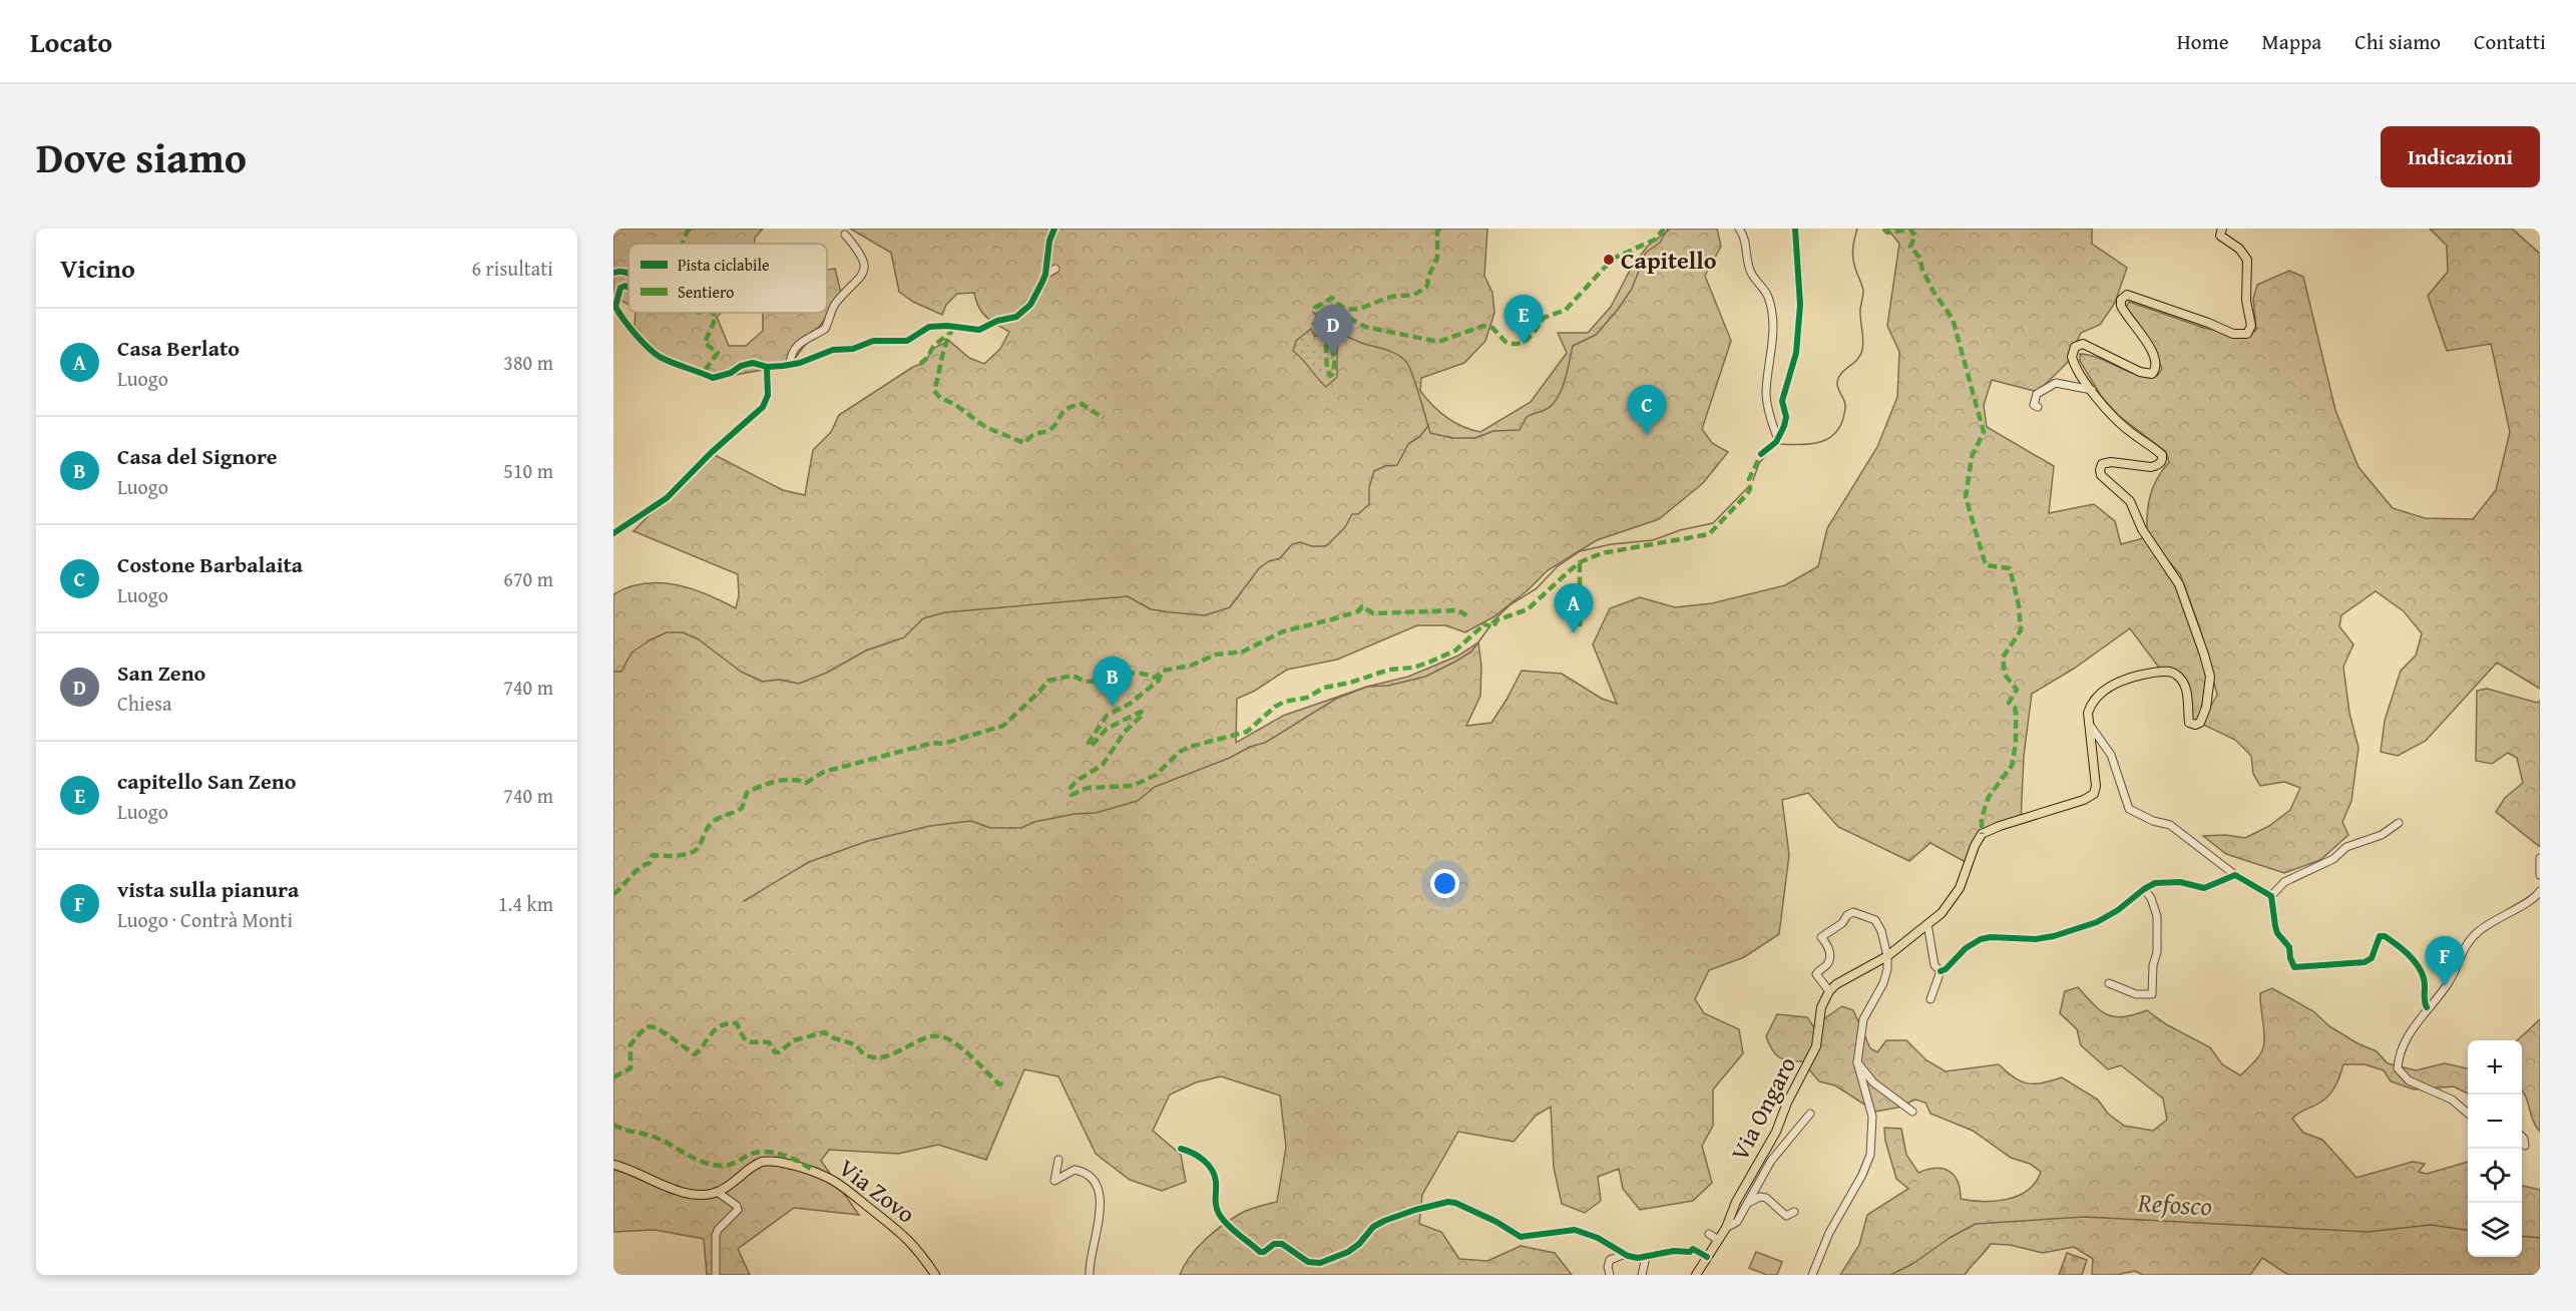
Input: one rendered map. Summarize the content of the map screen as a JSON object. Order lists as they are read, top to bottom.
{
  "streets": {
    "main road": ["Via Ongaro", "Via Zovo"]
  },
  "water": ["Refosco"],
  "places": ["Capitello"],
  "legend": ["Pista ciclabile", "Sentiero"],
  "page": {
    "header": "Locato",
    "nav": [
      "Home",
      "Mappa",
      "Chi siamo",
      "Contatti"
    ],
    "title": "Dove siamo",
    "buttons": "Indicazioni",
    "heading": ["Vicino", "6 risultati"],
    "pins": [
      "E",
      "D",
      "C",
      "A",
      "B",
      "F"
    ],
    "list": [
      {
        "mark": "A",
        "name": "Casa Berlato",
        "note": "Luogo",
        "value": "380 m"
      },
      {
        "mark": "B",
        "name": "Casa del Signore",
        "note": "Luogo",
        "value": "510 m"
      },
      {
        "mark": "C",
        "name": "Costone Barbalaita",
        "note": "Luogo",
        "value": "670 m"
      },
      {
        "mark": "D",
        "name": "San Zeno",
        "note": "Chiesa",
        "value": "740 m"
      },
      {
        "mark": "E",
        "name": "capitello San Zeno",
        "note": "Luogo",
        "value": "740 m"
      },
      {
        "mark": "F",
        "name": "vista sulla pianura",
        "note": "Luogo · Contrà Monti",
        "value": "1.4 km"
      }
    ],
    "map_buttons": ["+", "−"]
  }
}
